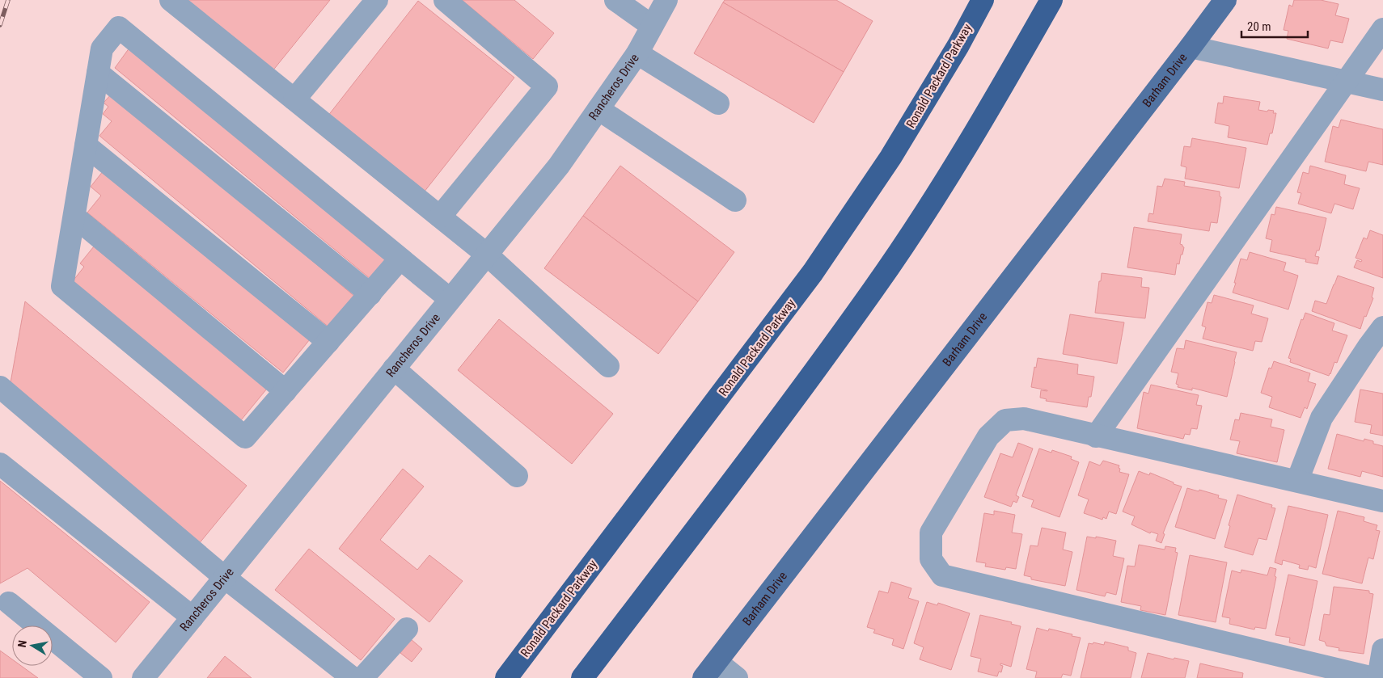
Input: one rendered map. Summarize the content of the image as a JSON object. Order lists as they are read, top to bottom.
{
  "streets": {
    "highway": ["Ronald Packard Parkway"],
    "main road": ["Barham Drive"],
    "street": ["Rancheros Drive"]
  },
  "scale_bar": "20 m",
  "north": "left"
}
